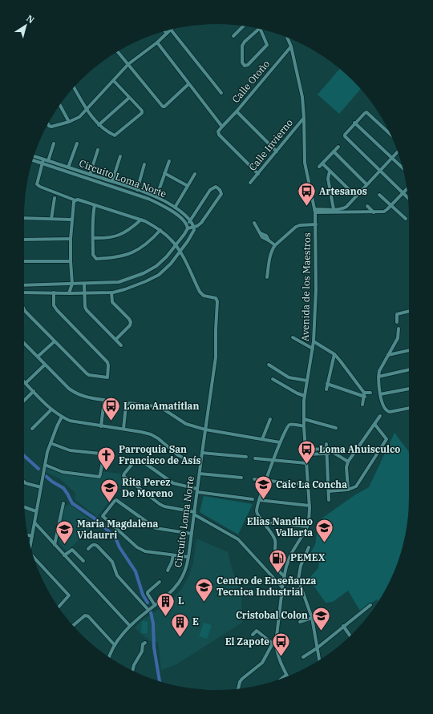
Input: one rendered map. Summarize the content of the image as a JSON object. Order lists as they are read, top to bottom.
{
  "streets": {
    "street": [
      "Calle Otoño",
      "Calle Invierno",
      "Circuito Loma Norte",
      "Avenida de los Maestros"
    ]
  },
  "crossings": [
    ["Calle Otoño", "Avenida de los Maestros"],
    ["Calle Invierno", "Avenida de los Maestros"]
  ],
  "places": {
    "bus stop": [
      "Artesanos",
      "Loma Amatitlan",
      "Loma Ahuisculco",
      "El Zapote"
    ],
    "church": ["Parroquia San Francisco de Asís"],
    "school or university": [
      "Caic La Concha",
      "Rita Perez De Moreno",
      "Elias Nandino Vallarta",
      "Maria Magdalena Vidaurri",
      "Centro de Enseñanza Tecnica Industrial",
      "Cristobal Colon"
    ],
    "fuel station": ["PEMEX"],
    "building": ["L", "E"]
  },
  "north": "top right"
}
